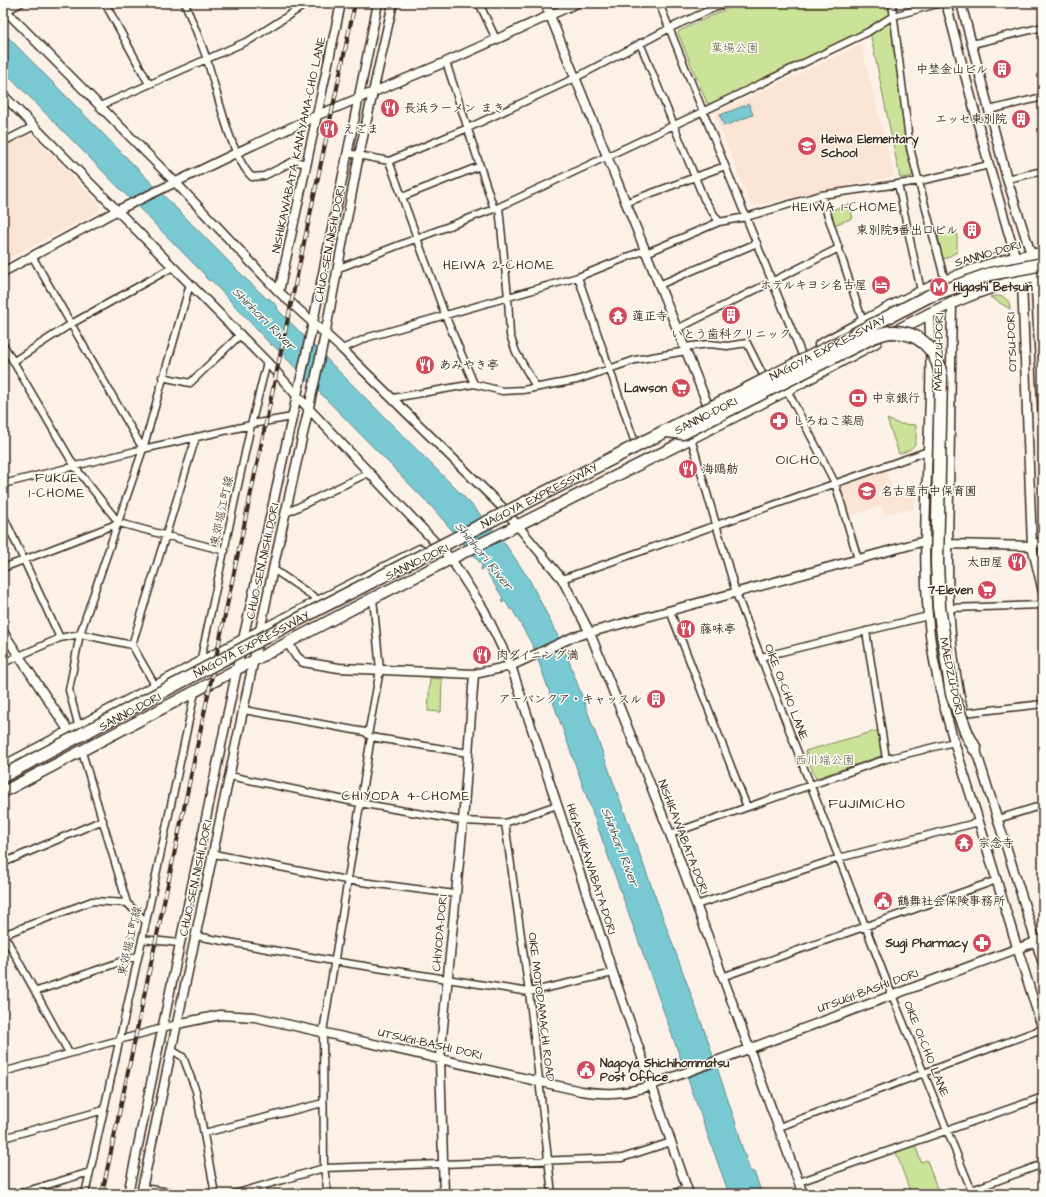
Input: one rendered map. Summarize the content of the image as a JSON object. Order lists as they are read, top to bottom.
{
  "streets": {
    "highway": ["NAGOYA EXPRESSWAY"],
    "main road": ["SANNO-DORI"],
    "street": [
      "NISHIKAWABATA KANAYAMA-CHO LANE",
      "CHUO-SEN NISHI DORI",
      "OTSU-DORI",
      "MAEDZU-DORI",
      "東郊堀江町線",
      "OIKE OI-CHO LANE",
      "NISHIKAWABATA-DORI",
      "HIGASHIKAWABATA-DORI",
      "CHIYODA-DORI",
      "UTSUGI-BASHI DORI",
      "OIKE MOTODAMACHI ROAD"
    ]
  },
  "crossings": [
    ["NISHIKAWABATA KANAYAMA-CHO LANE", "NISHIKAWABATA-DORI"],
    ["CHUO-SEN NISHI DORI", "SANNO-DORI"],
    ["CHUO-SEN NISHI DORI", "NISHIKAWABATA-DORI"],
    ["CHUO-SEN NISHI DORI", "HIGASHIKAWABATA-DORI"],
    ["CHUO-SEN NISHI DORI", "UTSUGI-BASHI DORI"],
    ["SANNO-DORI", "OTSU-DORI"],
    ["SANNO-DORI", "MAEDZU-DORI"],
    ["SANNO-DORI", "東郊堀江町線"],
    ["SANNO-DORI", "OIKE OI-CHO LANE"],
    ["SANNO-DORI", "NISHIKAWABATA-DORI"],
    ["SANNO-DORI", "HIGASHIKAWABATA-DORI"],
    ["MAEDZU-DORI", "UTSUGI-BASHI DORI"],
    ["東郊堀江町線", "HIGASHIKAWABATA-DORI"],
    ["OIKE OI-CHO LANE", "UTSUGI-BASHI DORI"],
    ["NISHIKAWABATA-DORI", "UTSUGI-BASHI DORI"],
    ["HIGASHIKAWABATA-DORI", "UTSUGI-BASHI DORI"],
    ["CHIYODA-DORI", "UTSUGI-BASHI DORI"],
    ["UTSUGI-BASHI DORI", "OIKE MOTODAMACHI ROAD"]
  ],
  "districts": [
    "HEIWA 1-CHOME",
    "HEIWA 2-CHOME",
    "OICHO",
    "FUKUE 1-CHOME",
    "CHIYODA 4-CHOME",
    "FUJIMICHO"
  ],
  "water": ["Shinhori River"],
  "parks": ["葉場公園", "西川端公園"],
  "places": {
    "building": [
      "中埜金山ビル",
      "エッセ東別院",
      "東別院3番出口ビル",
      "いとう歯科クリニック",
      "アーバンクア・キャッスル"
    ],
    "restaurant": [
      "長浜ラーメン まき",
      "えごま",
      "あみやき亭",
      "海鴎舫",
      "太田屋",
      "藤味亭",
      "肉ダイニング満"
    ],
    "school or university": ["Heiwa Elementary School", "名古屋市中保育園"],
    "hotel": ["ホテルキヨシ名古屋"],
    "metro station": ["Higashi Betsuin"],
    "temple": ["蓮正寺", "宗念寺"],
    "supermarket": ["Lawson", "7-Eleven"],
    "bank": ["中京銀行"],
    "pharmacy": ["しろねこ薬局", "Sugi Pharmacy"],
    "public building": ["鶴舞社会保険事務所", "Nagoya Shichihommatsu Post Office"]
  }
}
